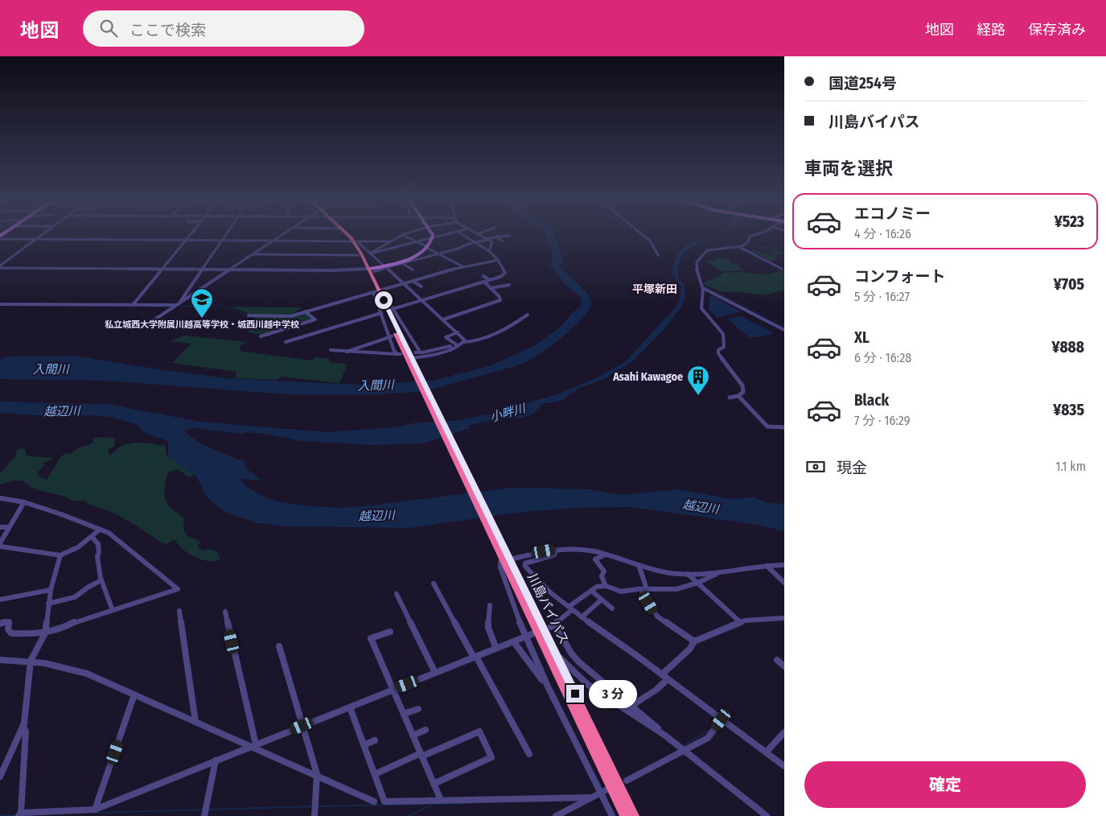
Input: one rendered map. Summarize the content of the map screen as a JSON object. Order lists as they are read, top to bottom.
{
  "streets": {
    "highway": ["川島バイパス"]
  },
  "districts": ["平塚新田"],
  "water": ["入間川", "越辺川", "小畔川"],
  "places": {
    "school or university": ["私立城西大学附属川越高等学校・城西川越中学校"],
    "building": ["Asahi Kawagoe"]
  },
  "page": {
    "header": "地図",
    "search": "ここで検索",
    "nav": ["地図", "経路", "保存済み"],
    "banner": ["国道254号", "川島バイパス"],
    "heading": "車両を選択",
    "list": [
      {
        "name": "エコノミー",
        "note": "4 分 · 16:26",
        "value": "¥523"
      },
      {
        "name": "コンフォート",
        "note": "5 分 · 16:27",
        "value": "¥705"
      },
      {
        "name": "XL",
        "note": "6 分 · 16:28",
        "value": "¥888"
      },
      {
        "name": "Black",
        "note": "7 分 · 16:29",
        "value": "¥835"
      }
    ],
    "pay": ["現金", "1.1 km"],
    "bubble": "3 分",
    "buttons": "確定"
  }
}
